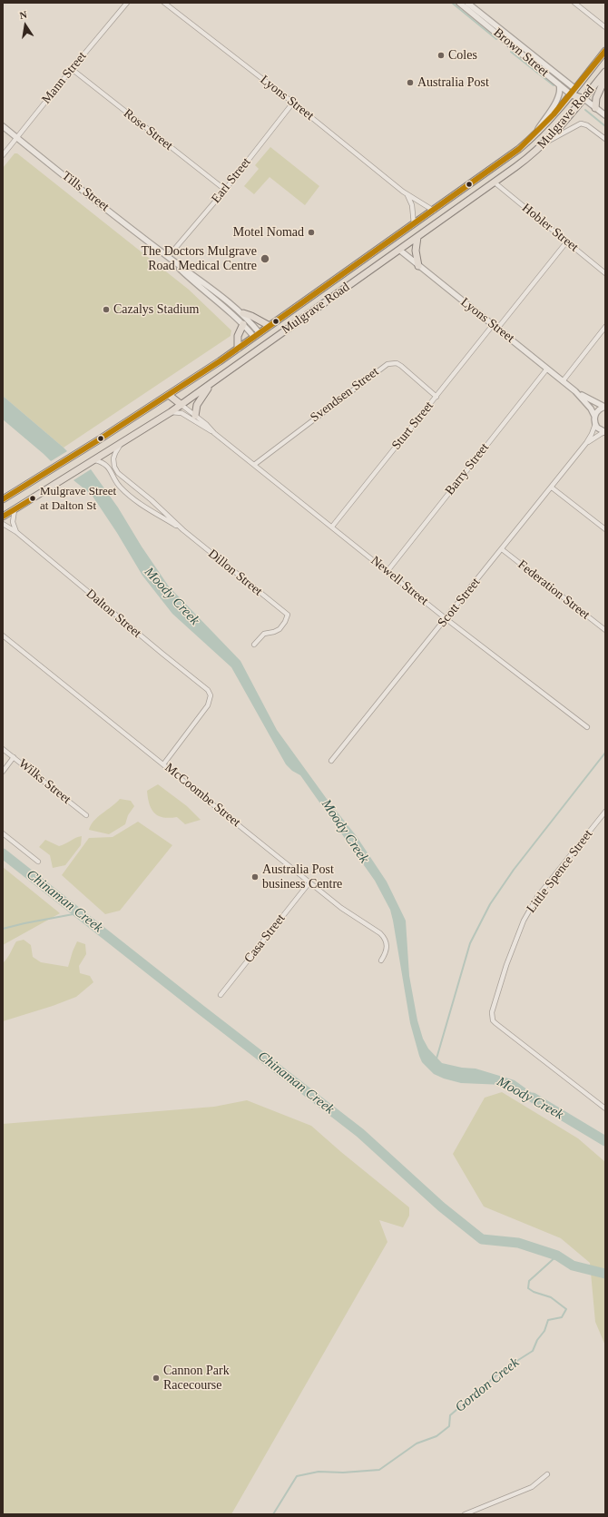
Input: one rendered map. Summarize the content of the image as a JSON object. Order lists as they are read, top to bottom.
{
  "streets": {
    "main road": ["Brown Street", "Mulgrave Road"],
    "street": [
      "Mann Street",
      "Lyons Street",
      "Rose Street",
      "Earl Street",
      "Tills Street",
      "Hobler Street",
      "Svendsen Street",
      "Sturt Street",
      "Barry Street",
      "Dillon Street",
      "Newell Street",
      "Federation Street",
      "Scott Street",
      "Dalton Street",
      "Wilks Street",
      "McCoombe Street",
      "Little Spence Street",
      "Casa Street"
    ]
  },
  "crossings": [
    ["Brown Street", "Mulgrave Road"],
    ["Mann Street", "Rose Street"],
    ["Mann Street", "Tills Street"],
    ["Lyons Street", "Mulgrave Road"],
    ["Lyons Street", "Earl Street"],
    ["Lyons Street", "Sturt Street"],
    ["Lyons Street", "Barry Street"],
    ["Mulgrave Road", "Tills Street"],
    ["Mulgrave Road", "Hobler Street"],
    ["Mulgrave Road", "Dillon Street"],
    ["Mulgrave Road", "Newell Street"],
    ["Rose Street", "Earl Street"],
    ["Earl Street", "Tills Street"],
    ["Hobler Street", "Sturt Street"],
    ["Svendsen Street", "Sturt Street"],
    ["Svendsen Street", "Newell Street"],
    ["Sturt Street", "Newell Street"],
    ["Barry Street", "Newell Street"],
    ["Newell Street", "Scott Street"],
    ["Federation Street", "Scott Street"],
    ["Dalton Street", "McCoombe Street"],
    ["McCoombe Street", "Casa Street"]
  ],
  "water": ["Moody Creek", "Chinaman Creek", "Gordon Creek"],
  "places": [
    "Coles",
    "Australia Post",
    "Motel Nomad",
    "The Doctors Mulgrave Road Medical Centre",
    "Cazalys Stadium",
    "Mulgrave Street at Dalton St",
    "Australia Post business Centre",
    "Cannon Park Racecourse"
  ],
  "north": "top"
}
